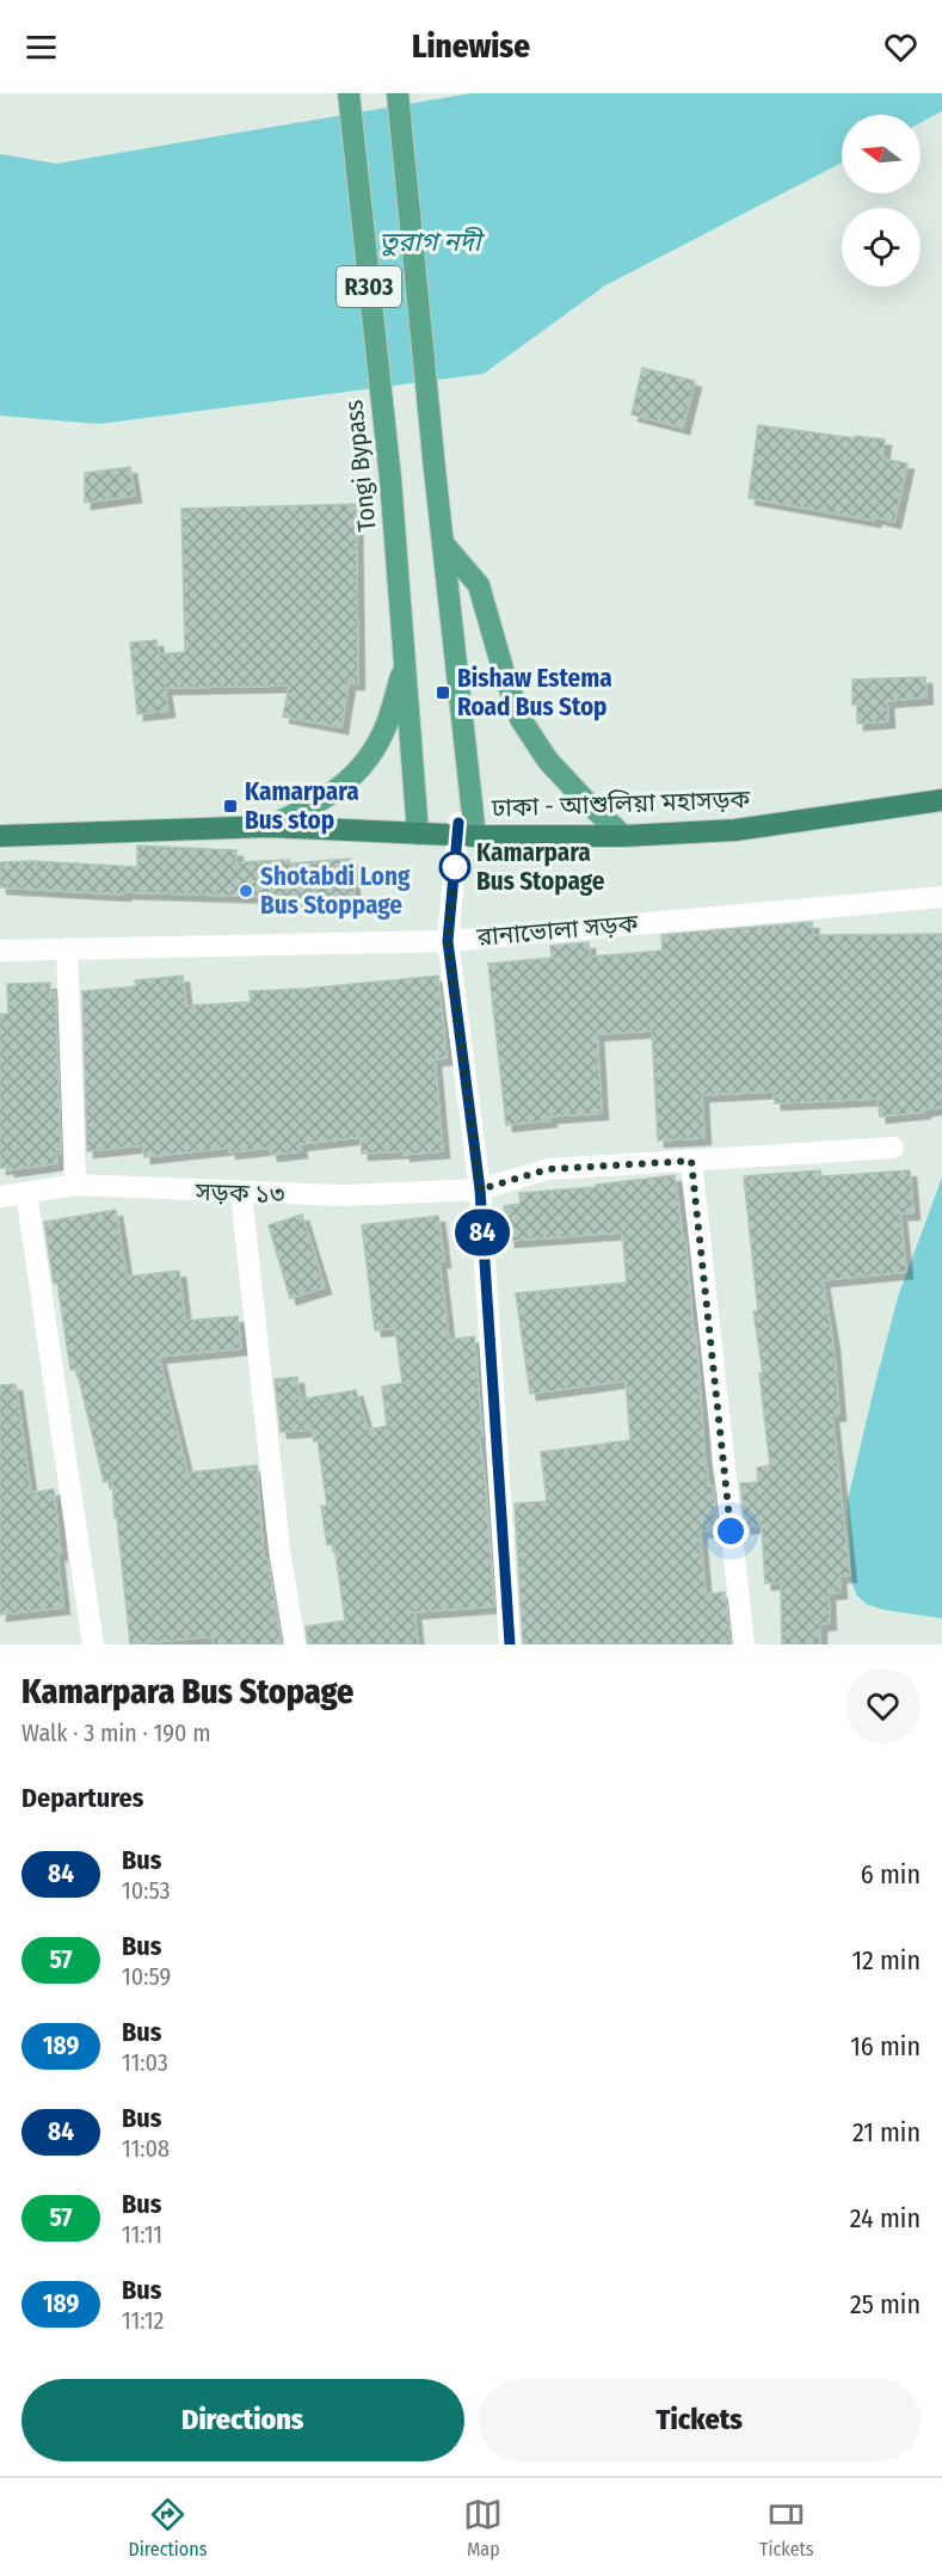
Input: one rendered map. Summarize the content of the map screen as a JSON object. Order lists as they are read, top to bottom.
{
  "streets": {
    "highway": ["ঢাকা - আশুলিয়া মহাসড়ক"],
    "main road": ["R303", "Tongi Bypass"],
    "street": ["রানাভোলা সড়ক", "সড়ক ১৩"]
  },
  "crossings": [
    ["R303", "ঢাকা - আশুলিয়া মহাসড়ক"],
    ["Tongi Bypass", "ঢাকা - আশুলিয়া মহাসড়ক"]
  ],
  "water": ["তুরাগ নদী"],
  "places": {
    "transit": ["Bishaw Estema Road Bus Stop", "Kamarpara Bus stop"],
    "other": ["Kamarpara Bus Stopage", "Shotabdi Long Bus Stoppage"]
  },
  "lines": ["bus line 84"],
  "north": "left",
  "page": {
    "header": "Linewise",
    "on_map": "84",
    "heading": [
      ["Kamarpara Bus Stopage", "Walk · 3 min · 190 m"],
      "Departures"
    ],
    "list": [
      {
        "mark": "84",
        "name": "Bus",
        "note": "10:53",
        "value": "6 min"
      },
      {
        "mark": "57",
        "name": "Bus",
        "note": "10:59",
        "value": "12 min"
      },
      {
        "mark": "189",
        "name": "Bus",
        "note": "11:03",
        "value": "16 min"
      },
      {
        "mark": "84",
        "name": "Bus",
        "note": "11:08",
        "value": "21 min"
      },
      {
        "mark": "57",
        "name": "Bus",
        "note": "11:11",
        "value": "24 min"
      },
      {
        "mark": "189",
        "name": "Bus",
        "note": "11:12",
        "value": "25 min"
      }
    ],
    "buttons": ["Directions", "Tickets"],
    "tabs": ["Directions", "Map", "Tickets"]
  }
}
